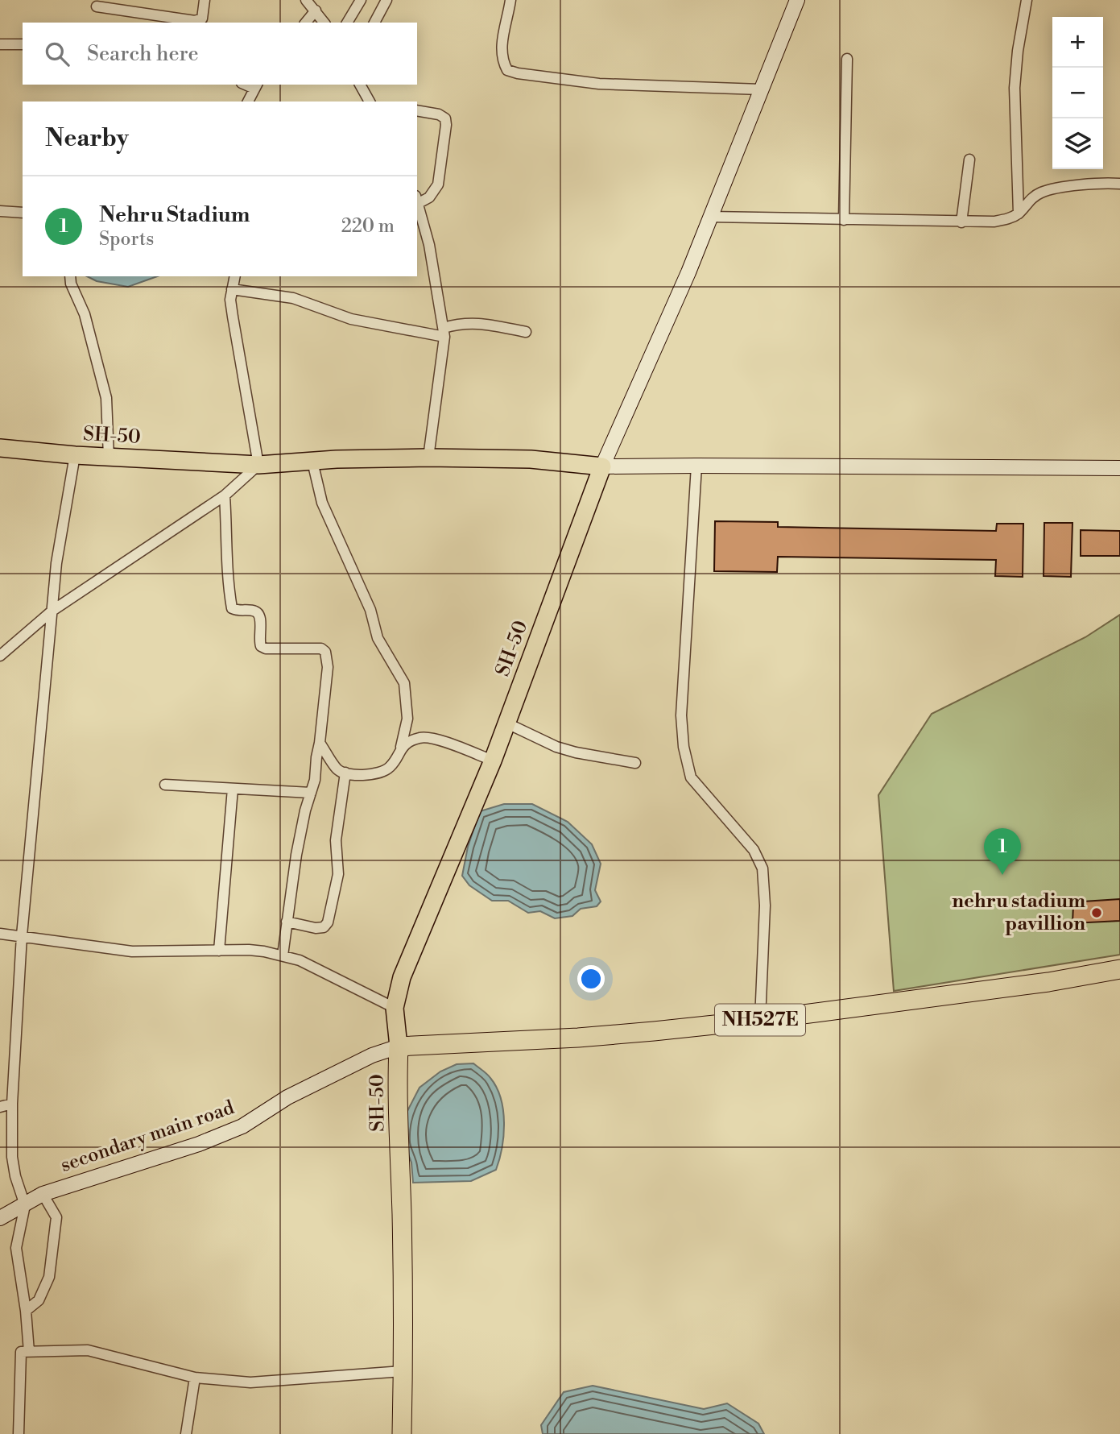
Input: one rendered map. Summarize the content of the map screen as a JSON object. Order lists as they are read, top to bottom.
{
  "streets": {
    "highway": ["SH-50", "NH527E"],
    "main road": ["secondary main road"]
  },
  "crossings": [
    ["SH-50", "NH527E"],
    ["SH-50", "secondary main road"],
    ["NH527E", "secondary main road"]
  ],
  "places": ["nehru stadium pavillion"],
  "page": {
    "map_buttons": ["+", "−"],
    "search": "Search here",
    "heading": "Nearby",
    "list": [
      {
        "mark": "1",
        "name": "Nehru Stadium",
        "note": "Sports",
        "value": "220 m"
      }
    ],
    "pins": "1"
  }
}
